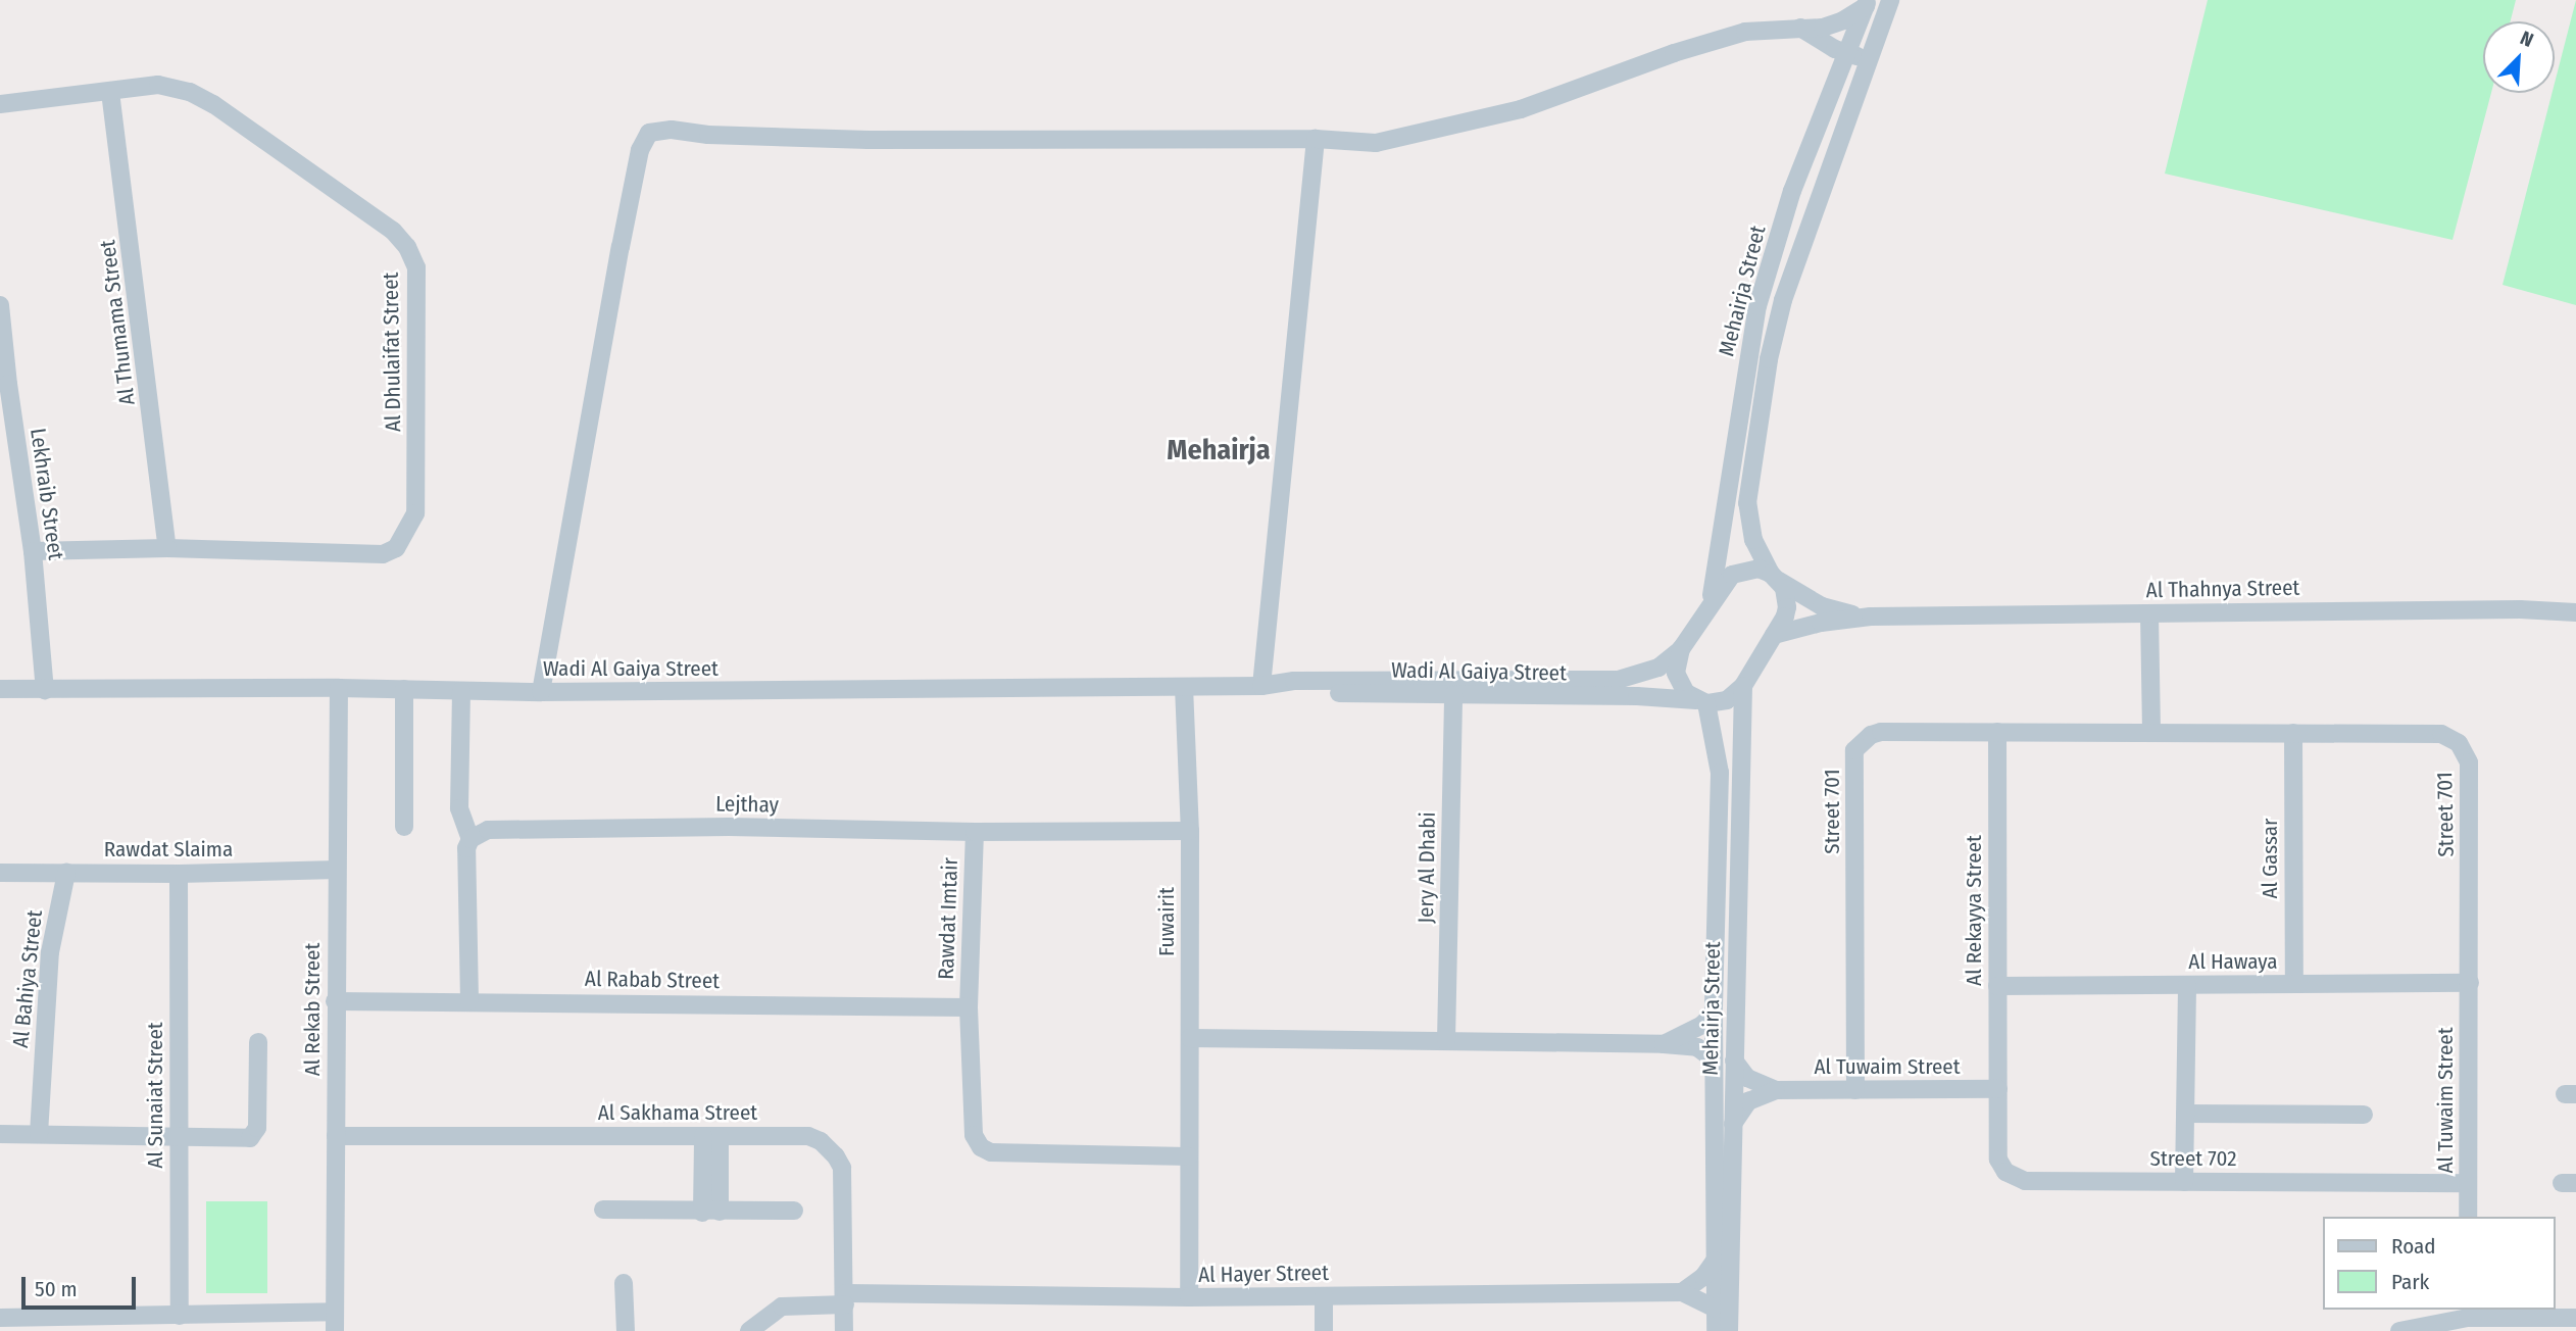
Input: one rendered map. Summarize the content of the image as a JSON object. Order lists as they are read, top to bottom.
{
  "streets": {
    "street": [
      "Mehairja Street",
      "Al Thumama Street",
      "Al Dhulaifat Street",
      "Lekhraib Street",
      "Al Thahnya Street",
      "Wadi Al Gaiya Street",
      "Lejthay",
      "Street 701",
      "Rawdat Slaima",
      "Al Gassar",
      "Jery Al Dhabi",
      "Al Rekayya Street",
      "Rawdat Imtair",
      "Fuwairit",
      "Al Hawaya",
      "Al Bahiya Street",
      "Al Rabab Street",
      "Al Rekab Street",
      "Al Tuwaim Street",
      "Al Sunaiat Street",
      "Al Sakhama Street",
      "Street 702",
      "Al Hayer Street"
    ]
  },
  "crossings": [
    ["Mehairja Street", "Al Thahnya Street"],
    ["Mehairja Street", "Wadi Al Gaiya Street"],
    ["Mehairja Street", "Al Tuwaim Street"],
    ["Mehairja Street", "Al Hayer Street"],
    ["Al Thumama Street", "Al Dhulaifat Street"],
    ["Al Dhulaifat Street", "Lekhraib Street"],
    ["Lekhraib Street", "Wadi Al Gaiya Street"],
    ["Wadi Al Gaiya Street", "Jery Al Dhabi"],
    ["Wadi Al Gaiya Street", "Fuwairit"],
    ["Wadi Al Gaiya Street", "Al Rekab Street"],
    ["Lejthay", "Rawdat Imtair"],
    ["Lejthay", "Fuwairit"],
    ["Street 701", "Al Gassar"],
    ["Street 701", "Al Rekayya Street"],
    ["Street 701", "Al Hawaya"],
    ["Street 701", "Al Tuwaim Street"],
    ["Rawdat Slaima", "Al Bahiya Street"],
    ["Rawdat Slaima", "Al Rekab Street"],
    ["Rawdat Slaima", "Al Sunaiat Street"],
    ["Al Gassar", "Al Hawaya"],
    ["Al Rekayya Street", "Al Hawaya"],
    ["Al Rekayya Street", "Al Tuwaim Street"],
    ["Al Rekayya Street", "Street 702"],
    ["Rawdat Imtair", "Fuwairit"],
    ["Rawdat Imtair", "Al Rabab Street"],
    ["Fuwairit", "Al Hayer Street"],
    ["Al Hawaya", "Al Tuwaim Street"],
    ["Al Rabab Street", "Al Rekab Street"],
    ["Al Rekab Street", "Al Sakhama Street"],
    ["Al Tuwaim Street", "Street 702"],
    ["Al Sakhama Street", "Al Hayer Street"]
  ],
  "districts": ["Mehairja"],
  "legend": ["Road", "Park"],
  "scale_bar": "50 m",
  "north": "top right"
}
